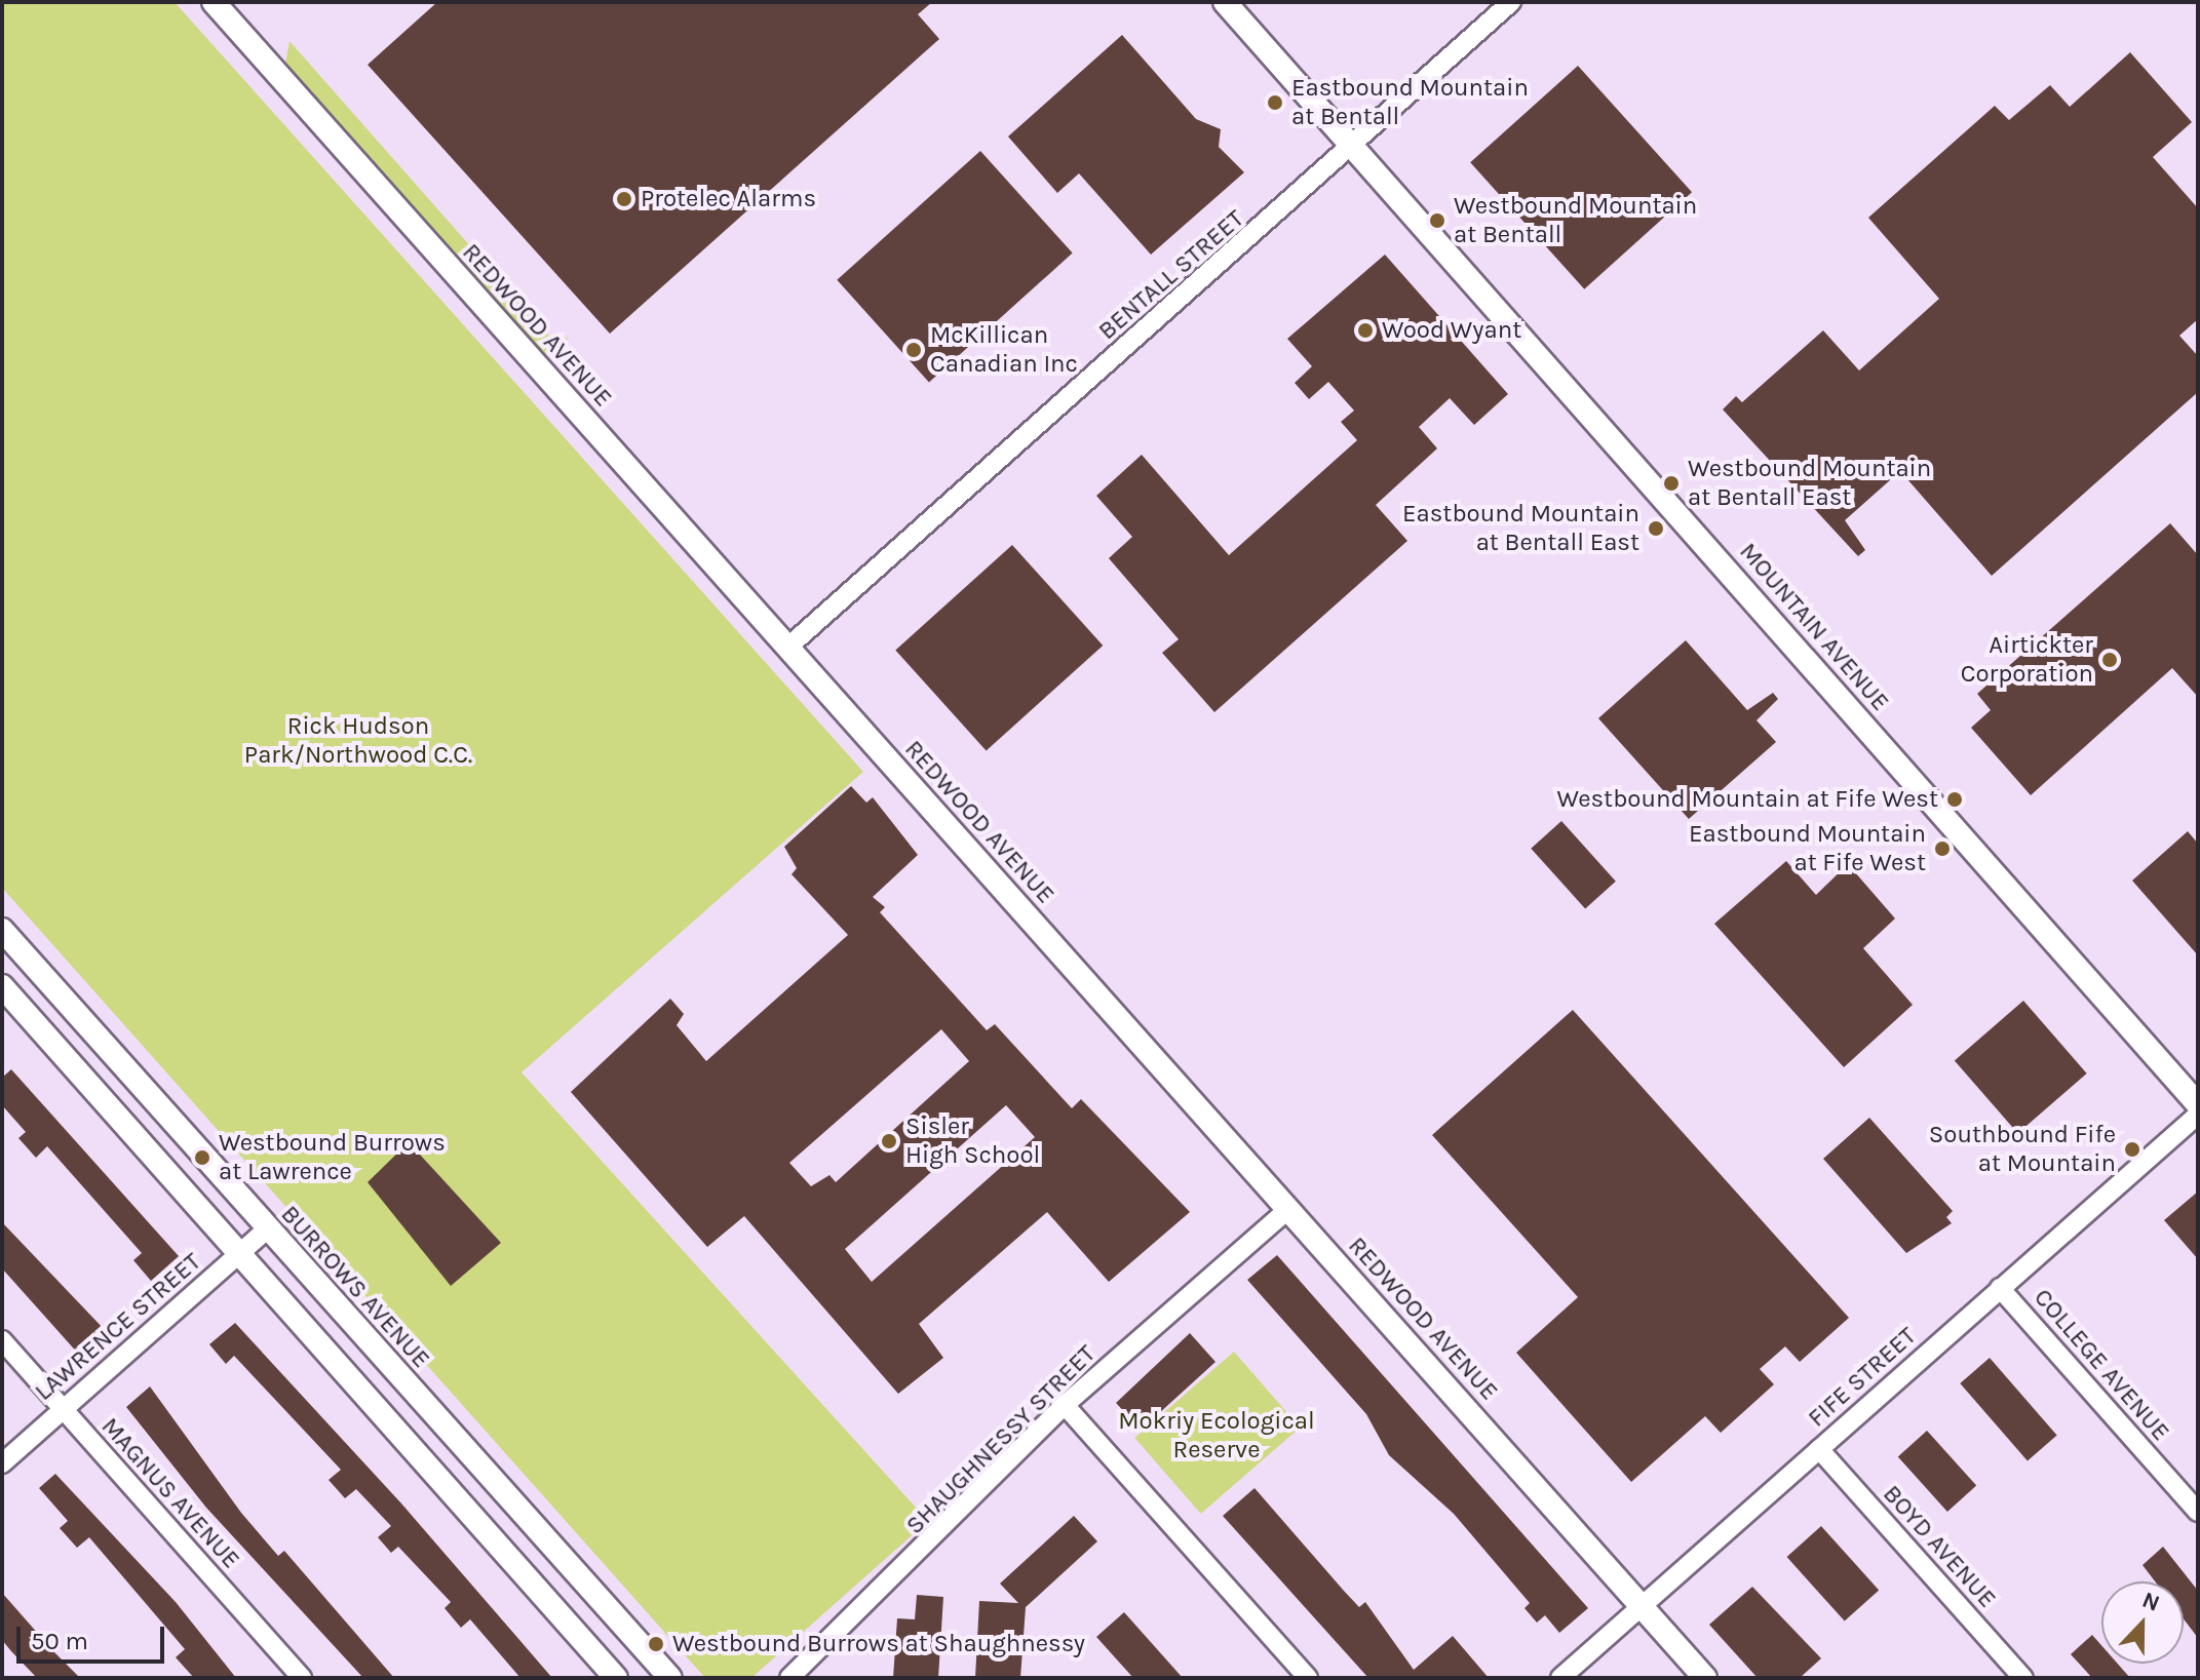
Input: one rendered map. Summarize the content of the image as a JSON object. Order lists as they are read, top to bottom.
{
  "streets": {
    "street": [
      "BENTALL STREET",
      "REDWOOD AVENUE",
      "MOUNTAIN AVENUE",
      "BURROWS AVENUE",
      "LAWRENCE STREET",
      "COLLEGE AVENUE",
      "FIFE STREET",
      "SHAUGHNESSY STREET",
      "MAGNUS AVENUE",
      "BOYD AVENUE"
    ]
  },
  "crossings": [
    ["BENTALL STREET", "REDWOOD AVENUE"],
    ["BENTALL STREET", "MOUNTAIN AVENUE"],
    ["REDWOOD AVENUE", "FIFE STREET"],
    ["REDWOOD AVENUE", "SHAUGHNESSY STREET"],
    ["BURROWS AVENUE", "LAWRENCE STREET"],
    ["LAWRENCE STREET", "MAGNUS AVENUE"],
    ["COLLEGE AVENUE", "FIFE STREET"],
    ["FIFE STREET", "BOYD AVENUE"]
  ],
  "parks": ["Rick Hudson Park/Northwood C.C.", "Mokriy Ecological Reserve"],
  "places": [
    "Eastbound Mountain at Bentall",
    "Protelec Alarms",
    "Westbound Mountain at Bentall",
    "Wood Wyant",
    "McKillican Canadian Inc",
    "Westbound Mountain at Bentall East",
    "Eastbound Mountain at Bentall East",
    "Airtickter Corporation",
    "Westbound Mountain at Fife West",
    "Eastbound Mountain at Fife West",
    "Sisler High School",
    "Southbound Fife at Mountain",
    "Westbound Burrows at Lawrence",
    "Westbound Burrows at Shaughnessy"
  ],
  "scale_bar": "50 m",
  "north": "top"
}
